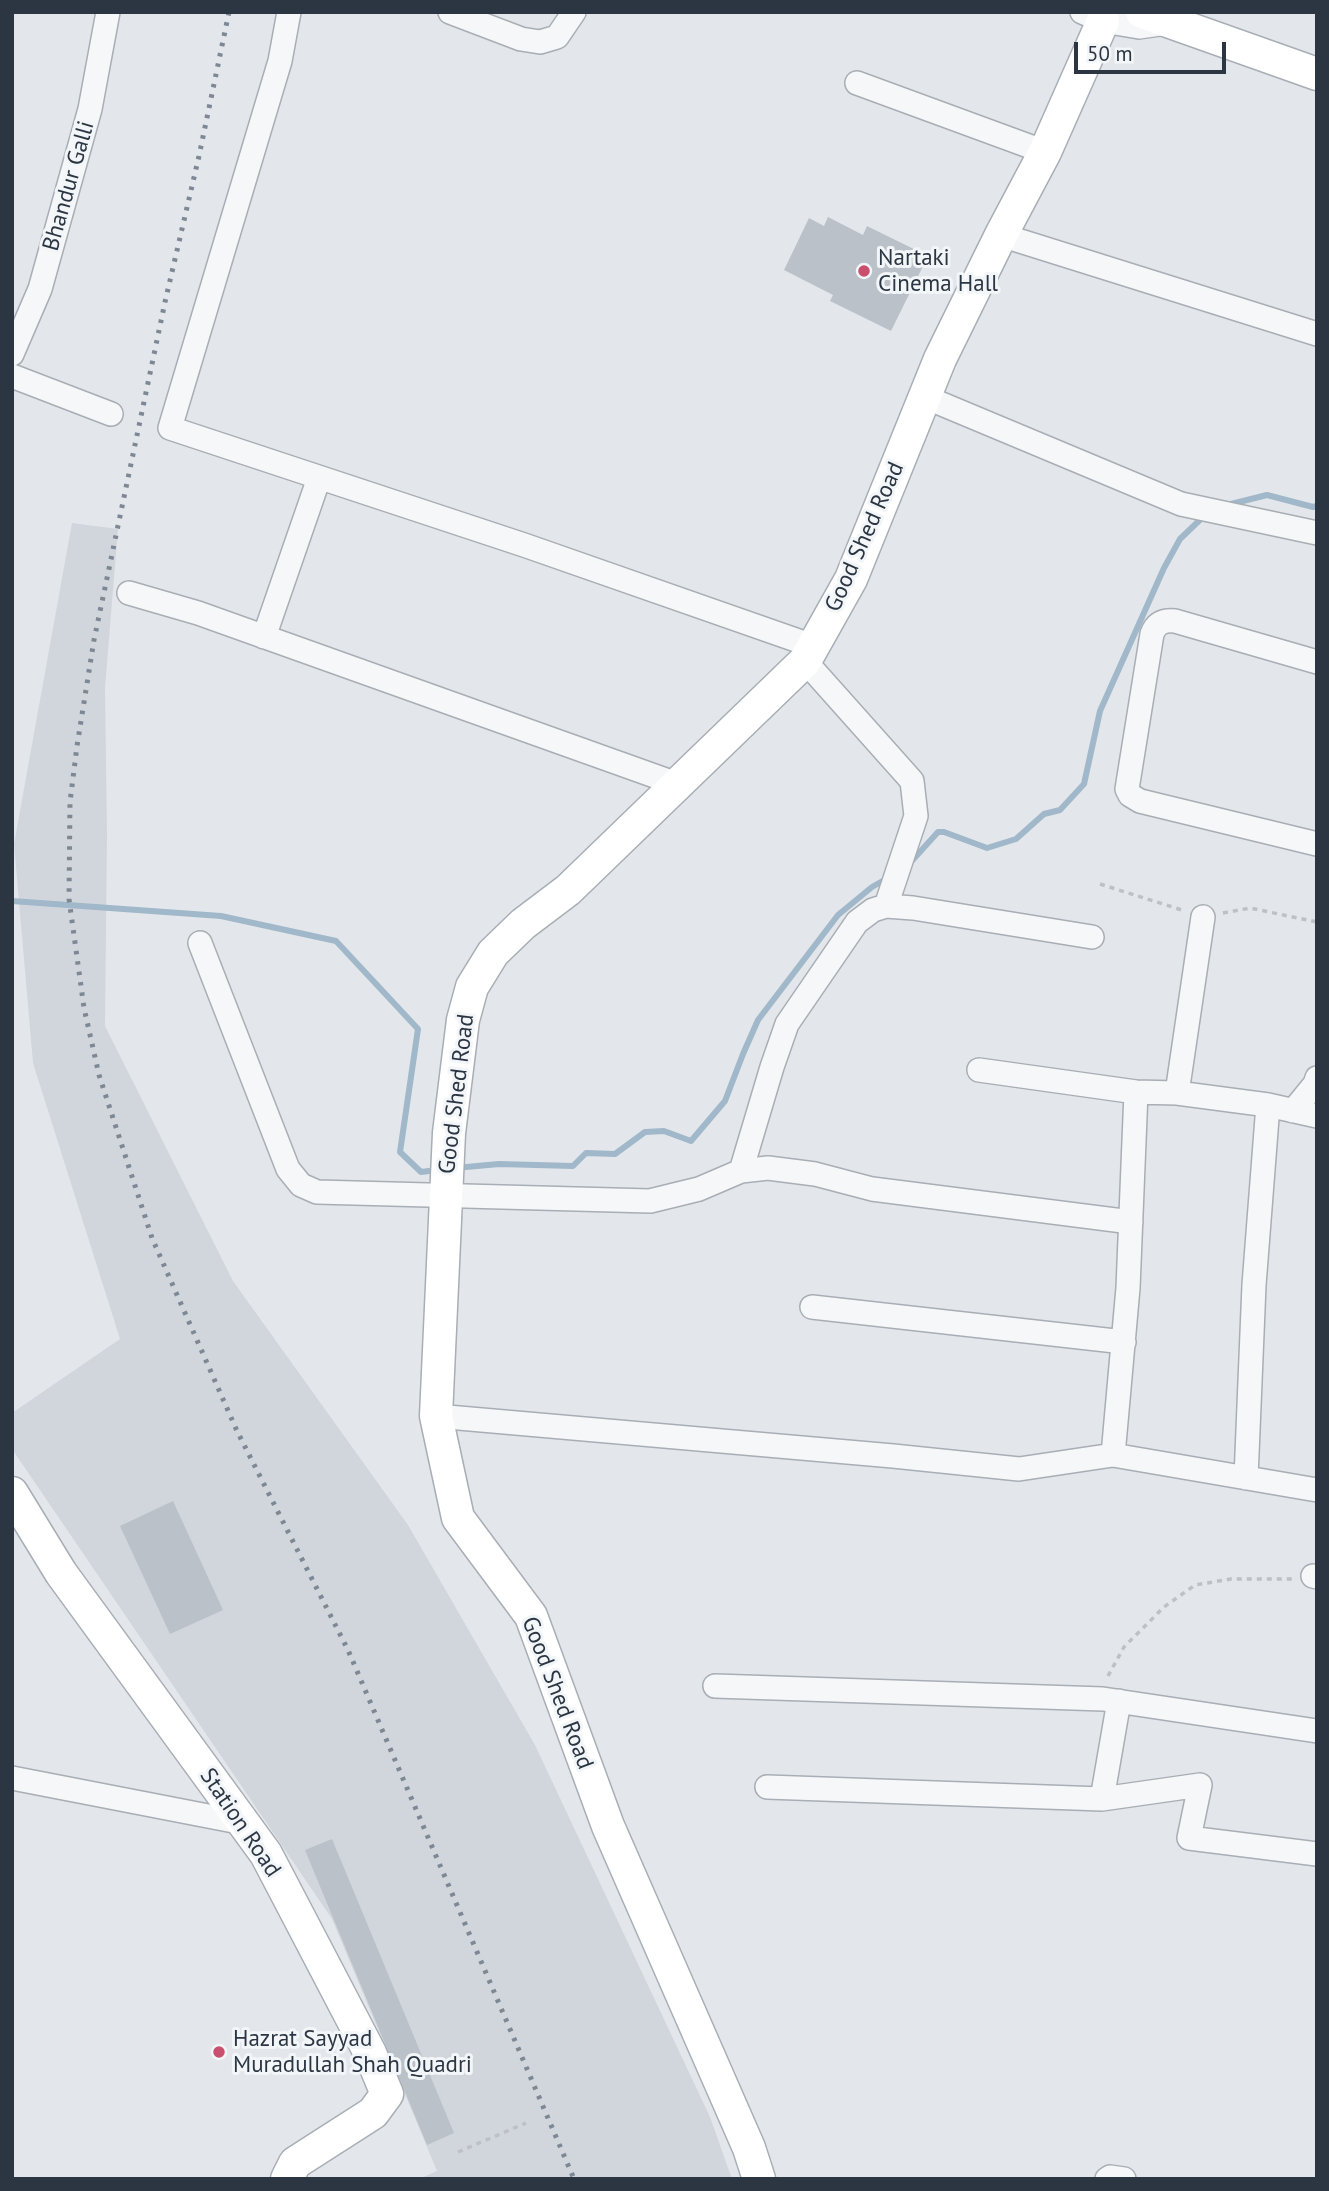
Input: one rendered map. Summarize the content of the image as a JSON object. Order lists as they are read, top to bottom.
{
  "streets": {
    "street": ["Bhandur Galli", "Good Shed Road", "Station Road"]
  },
  "places": ["Nartaki Cinema Hall", "Hazrat Sayyad Muradullah Shah Quadri"],
  "scale_bar": "50 m"
}
